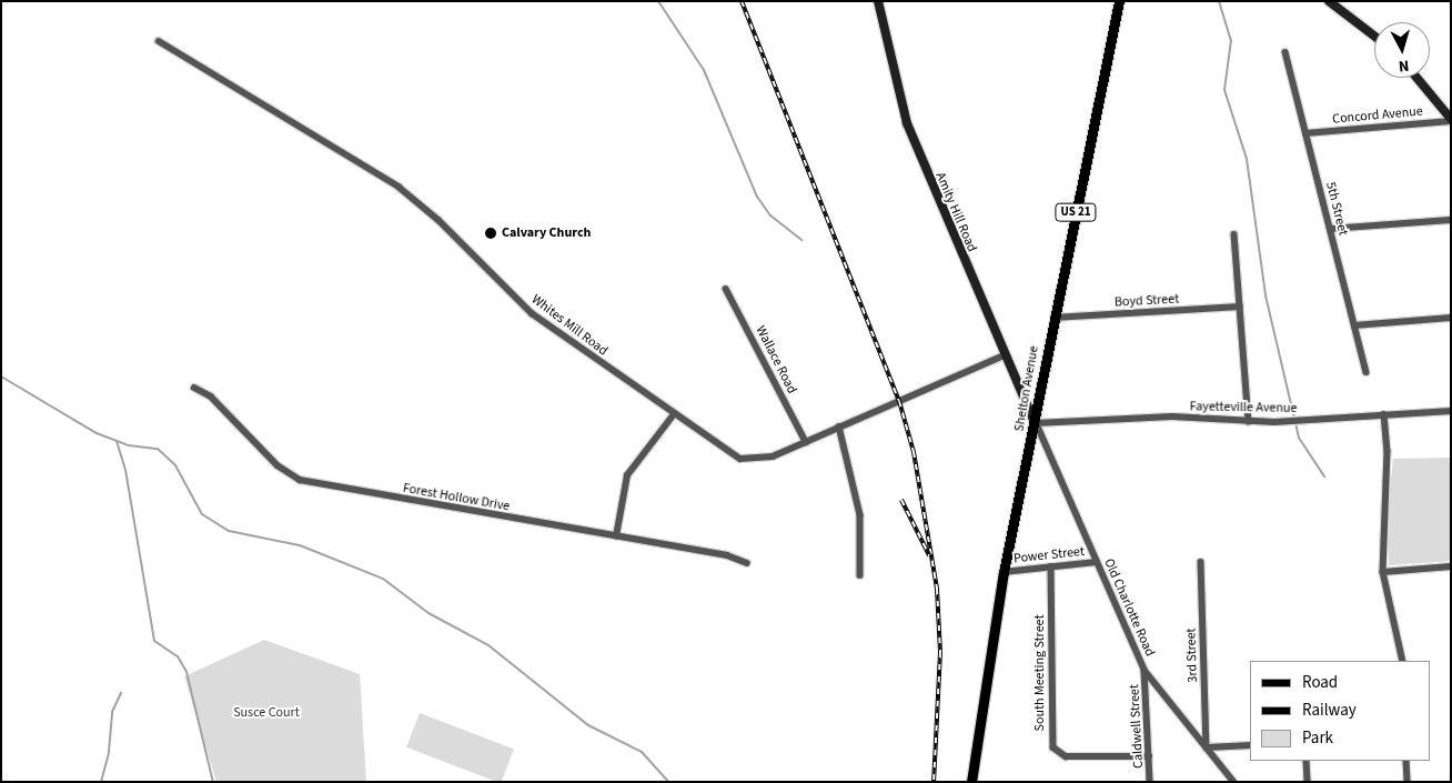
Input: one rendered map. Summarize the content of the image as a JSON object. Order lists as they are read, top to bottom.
{
  "streets": {
    "main road": ["US 21", "Shelton Avenue"],
    "street": [
      "Concord Avenue",
      "5th Street",
      "Amity Hill Road",
      "Boyd Street",
      "Whites Mill Road",
      "Wallace Road",
      "Fayetteville Avenue",
      "Forest Hollow Drive",
      "Power Street",
      "Old Charlotte Road",
      "3rd Street",
      "South Meeting Street",
      "Caldwell Street"
    ]
  },
  "crossings": [
    ["Concord Avenue", "5th Street"],
    ["Amity Hill Road", "Whites Mill Road"],
    ["Amity Hill Road", "Shelton Avenue"],
    ["Amity Hill Road", "Fayetteville Avenue"],
    ["Amity Hill Road", "Old Charlotte Road"],
    ["Boyd Street", "Shelton Avenue"],
    ["Whites Mill Road", "Wallace Road"],
    ["Shelton Avenue", "Fayetteville Avenue"],
    ["Shelton Avenue", "Power Street"],
    ["Shelton Avenue", "Old Charlotte Road"],
    ["Fayetteville Avenue", "Old Charlotte Road"],
    ["Power Street", "Old Charlotte Road"],
    ["Power Street", "South Meeting Street"],
    ["Old Charlotte Road", "3rd Street"],
    ["Old Charlotte Road", "Caldwell Street"],
    ["South Meeting Street", "Caldwell Street"]
  ],
  "parks": ["Susce Court"],
  "places": ["Calvary Church"],
  "legend": ["Road", "Railway", "Park"],
  "north": "bottom"
}
